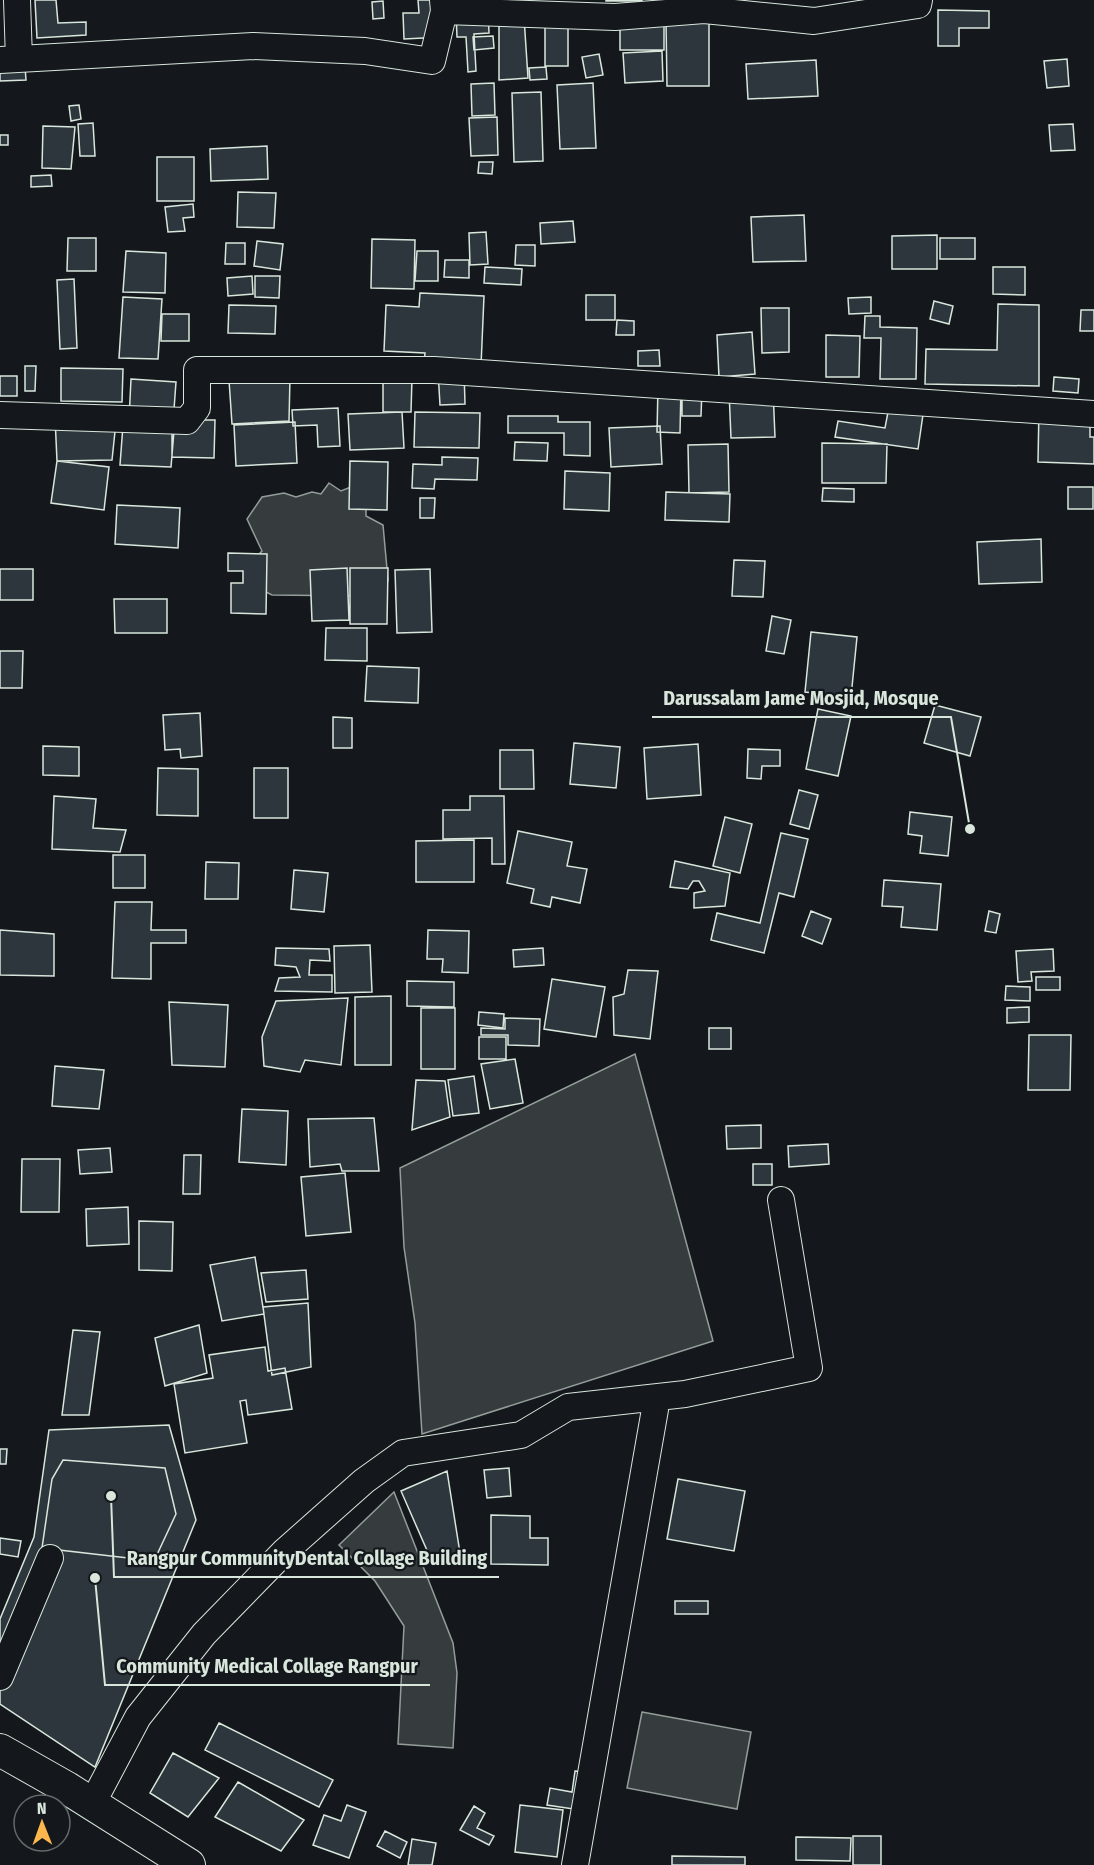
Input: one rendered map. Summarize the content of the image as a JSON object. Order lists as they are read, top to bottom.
{
  "places": ["Darussalam Jame Mosjid, Mosque", "Rangpur CommunityDental Collage Building", "Community Medical Collage Rangpur"],
  "north": "top"
}
